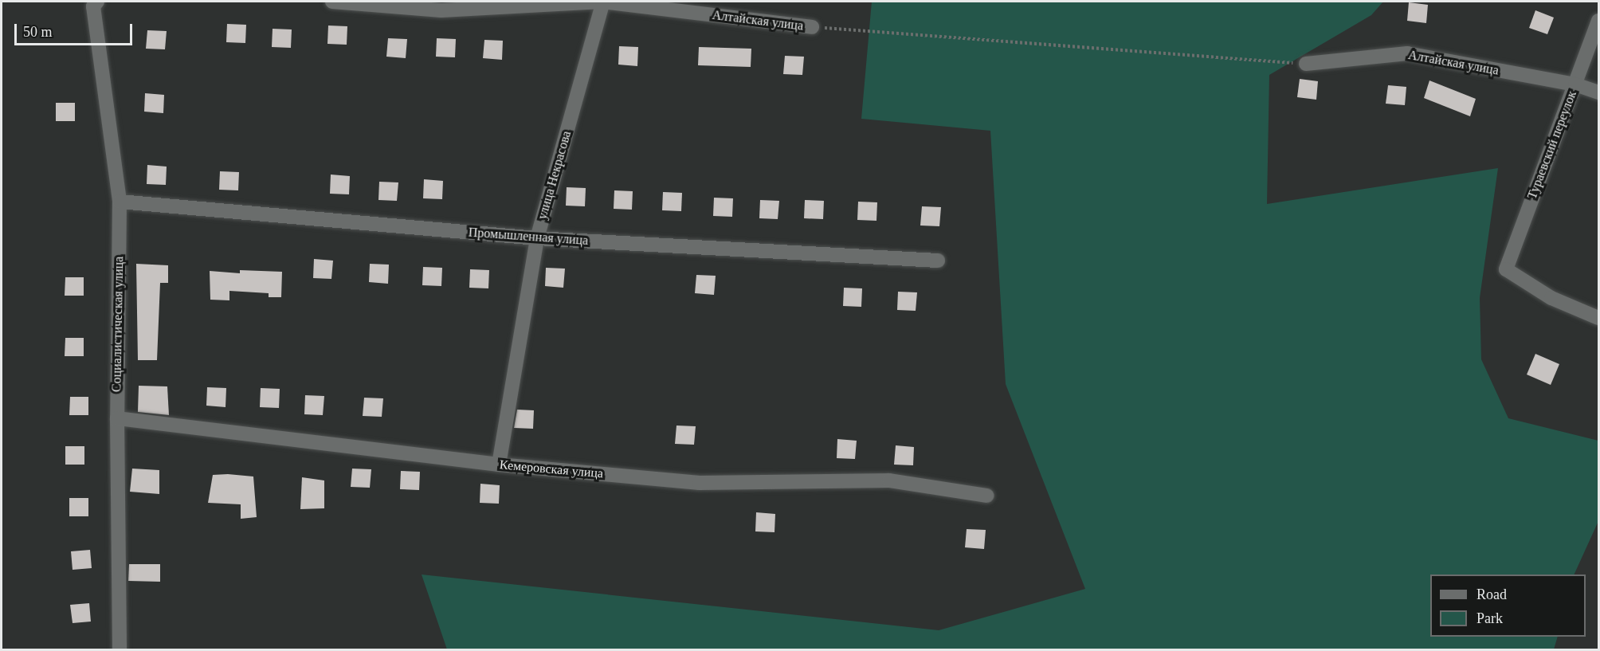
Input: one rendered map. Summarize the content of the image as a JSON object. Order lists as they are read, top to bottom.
{
  "streets": {
    "street": [
      "Алтайская улица",
      "Тураевский переулок",
      "улица Некрасова",
      "Промышленная улица",
      "Социалистическая улица",
      "Кемеровская улица"
    ]
  },
  "crossings": [
    ["Алтайская улица", "Тураевский переулок"],
    ["Алтайская улица", "улица Некрасова"],
    ["улица Некрасова", "Промышленная улица"],
    ["улица Некрасова", "Кемеровская улица"],
    ["Промышленная улица", "Социалистическая улица"],
    ["Социалистическая улица", "Кемеровская улица"]
  ],
  "legend": ["Road", "Park"],
  "scale_bar": "50 m"
}
